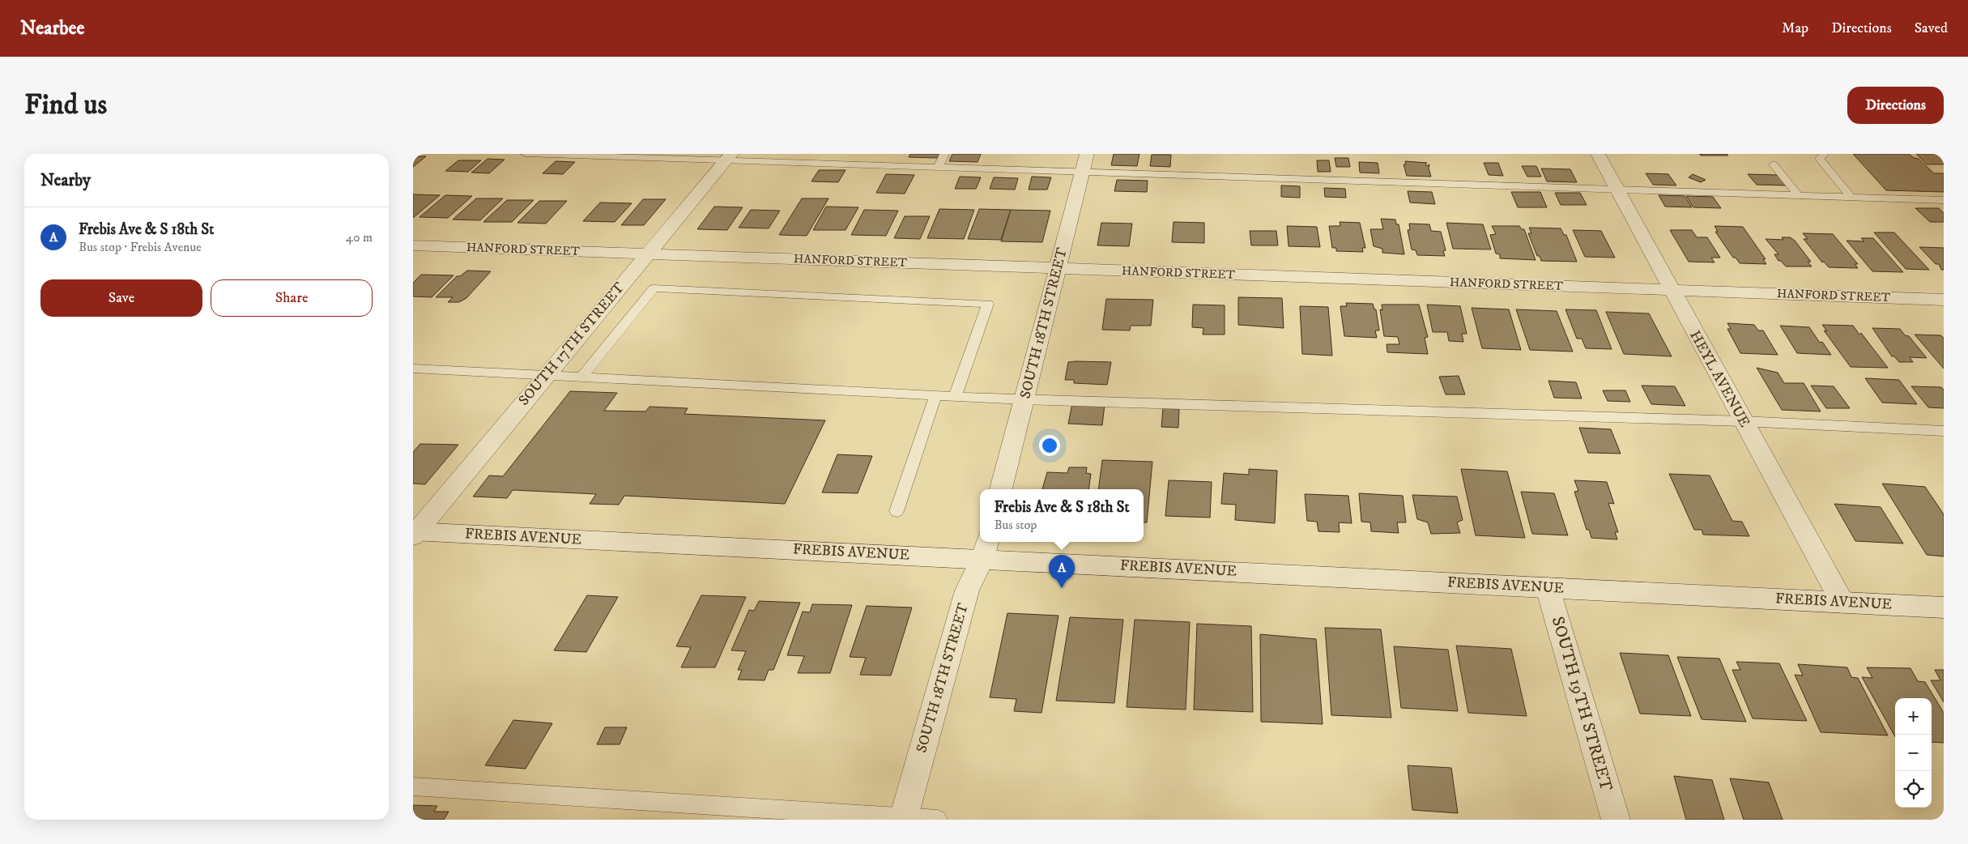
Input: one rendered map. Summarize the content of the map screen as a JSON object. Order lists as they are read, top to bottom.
{
  "streets": {
    "street": [
      "HANFORD STREET",
      "SOUTH 18TH STREET",
      "SOUTH 17TH STREET",
      "HEYL AVENUE",
      "FREBIS AVENUE",
      "SOUTH 19TH STREET"
    ]
  },
  "crossings": [
    ["HANFORD STREET", "SOUTH 18TH STREET"],
    ["HANFORD STREET", "SOUTH 17TH STREET"],
    ["HANFORD STREET", "HEYL AVENUE"],
    ["SOUTH 18TH STREET", "FREBIS AVENUE"],
    ["SOUTH 17TH STREET", "FREBIS AVENUE"],
    ["HEYL AVENUE", "FREBIS AVENUE"],
    ["FREBIS AVENUE", "SOUTH 19TH STREET"]
  ],
  "page": {
    "header": "Nearbee",
    "nav": ["Map", "Directions", "Saved"],
    "buttons": [
      "Directions",
      ["Save", "Share"]
    ],
    "title": "Find us",
    "heading": "Nearby",
    "list": [
      {
        "mark": "A",
        "name": "Frebis Ave & S 18th St",
        "note": "Bus stop · Frebis Avenue",
        "value": "40 m"
      }
    ],
    "popup": ["Frebis Ave & S 18th St", "Bus stop"],
    "pins": "A",
    "map_buttons": ["+", "−"]
  }
}
